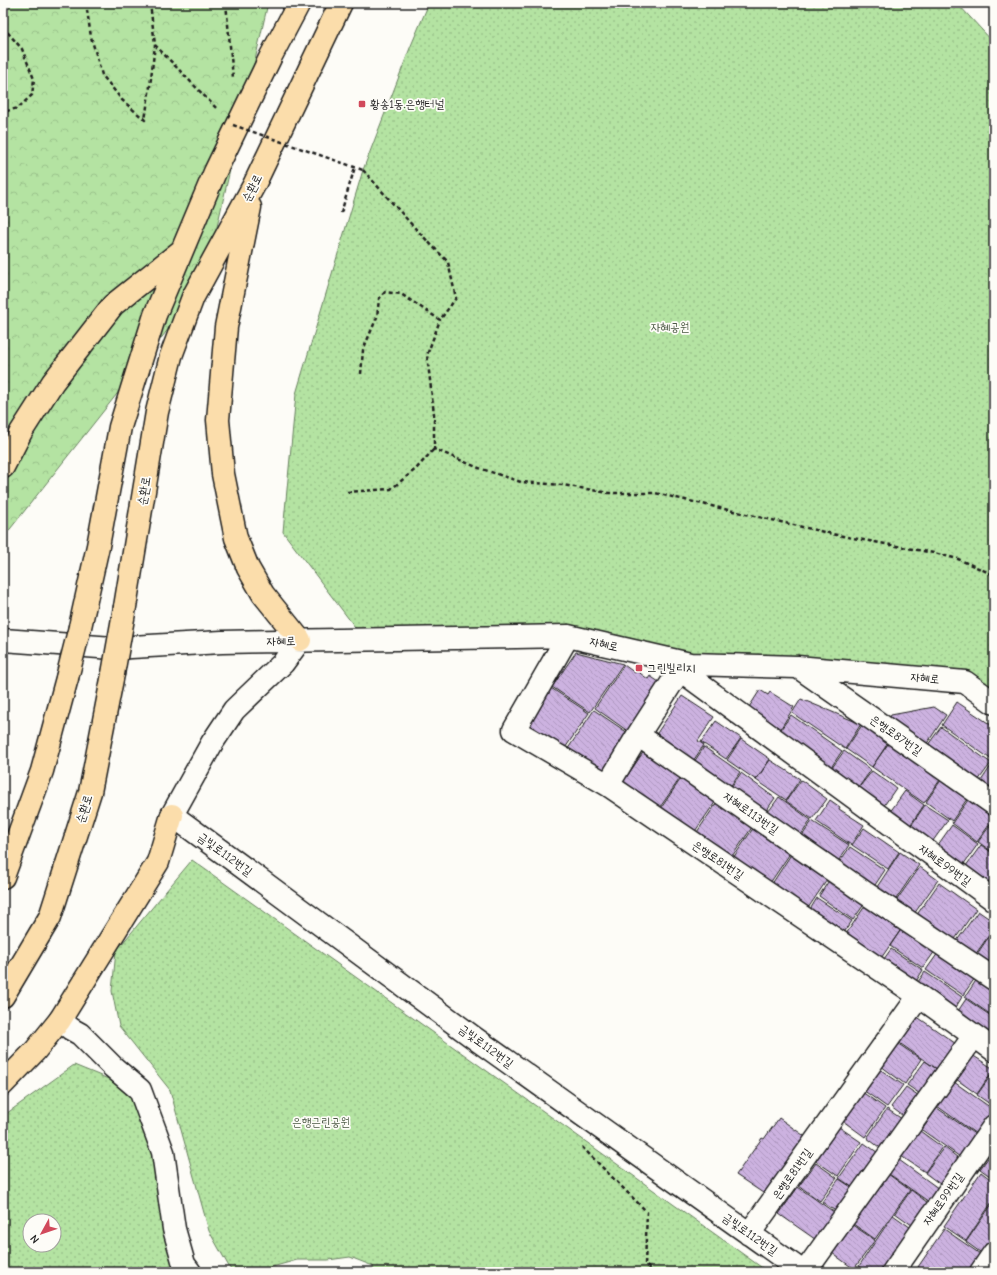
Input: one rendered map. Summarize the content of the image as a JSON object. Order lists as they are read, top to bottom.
{
  "streets": {
    "main road": ["순환로"],
    "street": [
      "자혜로",
      "은행로87번길",
      "자혜로113번길",
      "금빛로112번길",
      "은행로81번길",
      "자혜로99번길"
    ]
  },
  "crossings": [
    ["자혜로", "은행로87번길"],
    ["자혜로", "은행로81번길"],
    ["자혜로", "자혜로99번길"],
    ["금빛로112번길", "은행로81번길"]
  ],
  "parks": ["자혜공원", "은행근린공원"],
  "places": {
    "transit": ["황송1동.은행터널", "그린빌리지"]
  },
  "north": "bottom left"
}
